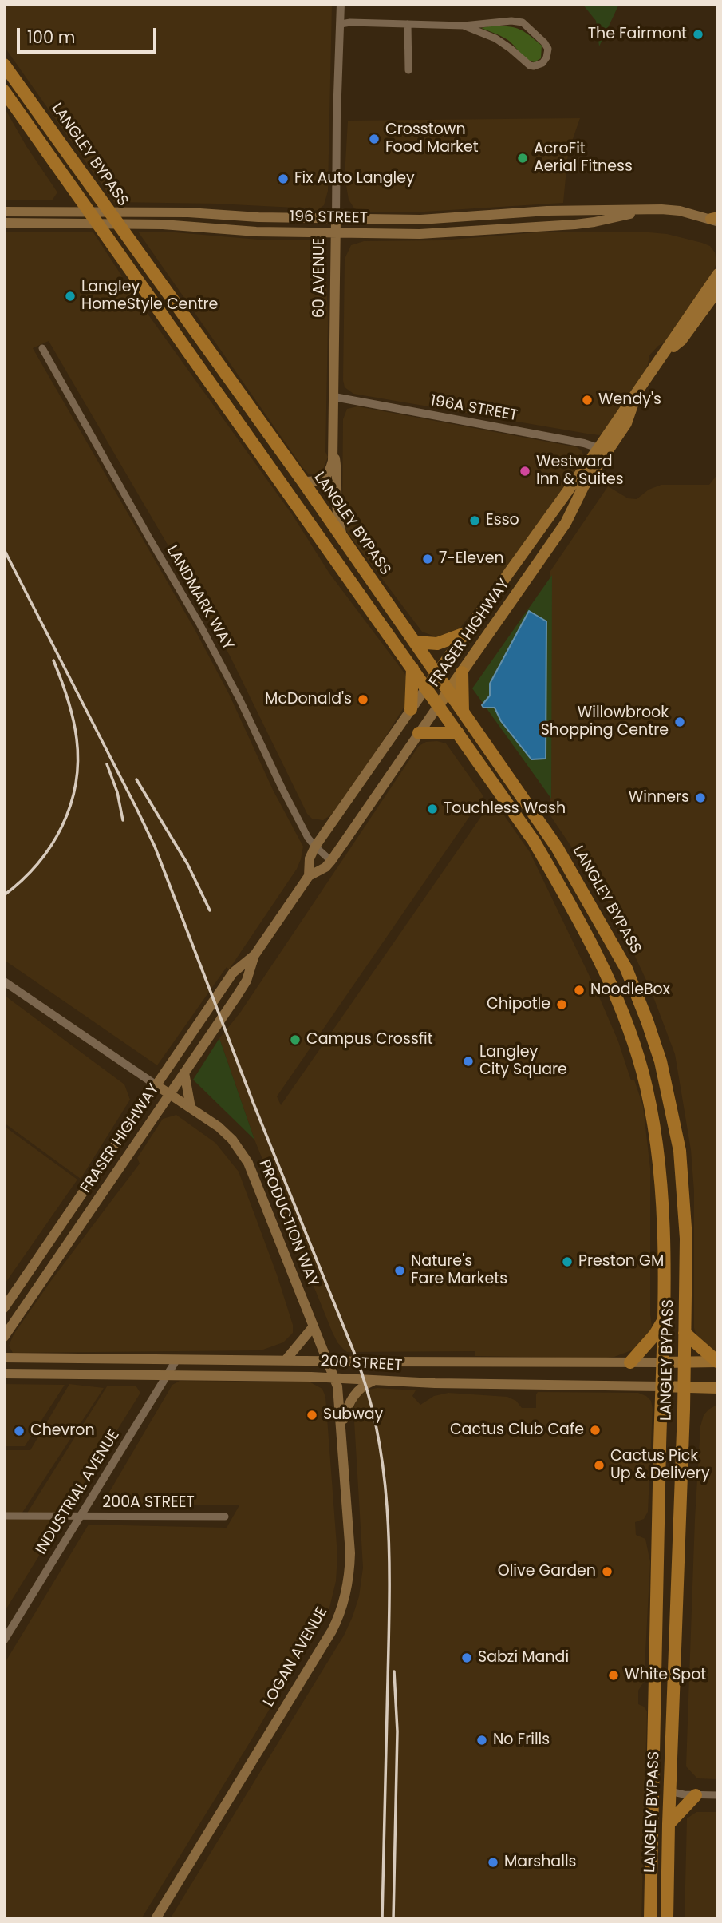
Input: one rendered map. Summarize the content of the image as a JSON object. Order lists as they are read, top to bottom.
{
  "streets": {
    "highway": ["LANGLEY BYPASS"],
    "main road": [
      "196 STREET",
      "60 AVENUE",
      "FRASER HIGHWAY",
      "PRODUCTION WAY",
      "200 STREET",
      "LOGAN AVENUE"
    ],
    "street": [
      "196A STREET",
      "LANDMARK WAY",
      "INDUSTRIAL AVENUE",
      "200A STREET"
    ]
  },
  "crossings": [
    ["LANGLEY BYPASS", "FRASER HIGHWAY"],
    ["LANGLEY BYPASS", "200 STREET"],
    ["196 STREET", "60 AVENUE"],
    ["60 AVENUE", "196A STREET"],
    ["196A STREET", "FRASER HIGHWAY"],
    ["LANDMARK WAY", "FRASER HIGHWAY"],
    ["FRASER HIGHWAY", "PRODUCTION WAY"],
    ["PRODUCTION WAY", "200 STREET"],
    ["PRODUCTION WAY", "LOGAN AVENUE"],
    ["200 STREET", "INDUSTRIAL AVENUE"],
    ["200 STREET", "LOGAN AVENUE"],
    ["INDUSTRIAL AVENUE", "200A STREET"]
  ],
  "places": [
    "The Fairmont",
    "Crosstown Food Market",
    "AcroFit Aerial Fitness",
    "Fix Auto Langley",
    "Langley HomeStyle Centre",
    "Wendy's",
    "Westward Inn & Suites",
    "Esso",
    "7-Eleven",
    "McDonald's",
    "Willowbrook Shopping Centre",
    "Winners",
    "Touchless Wash",
    "NoodleBox",
    "Chipotle",
    "Campus Crossfit",
    "Langley City Square",
    "Preston GM",
    "Nature's Fare Markets",
    "Subway",
    "Cactus Club Cafe",
    "Chevron",
    "Cactus Pick Up & Delivery",
    "Olive Garden",
    "Sabzi Mandi",
    "White Spot",
    "No Frills",
    "Marshalls"
  ],
  "scale_bar": "100 m"
}
